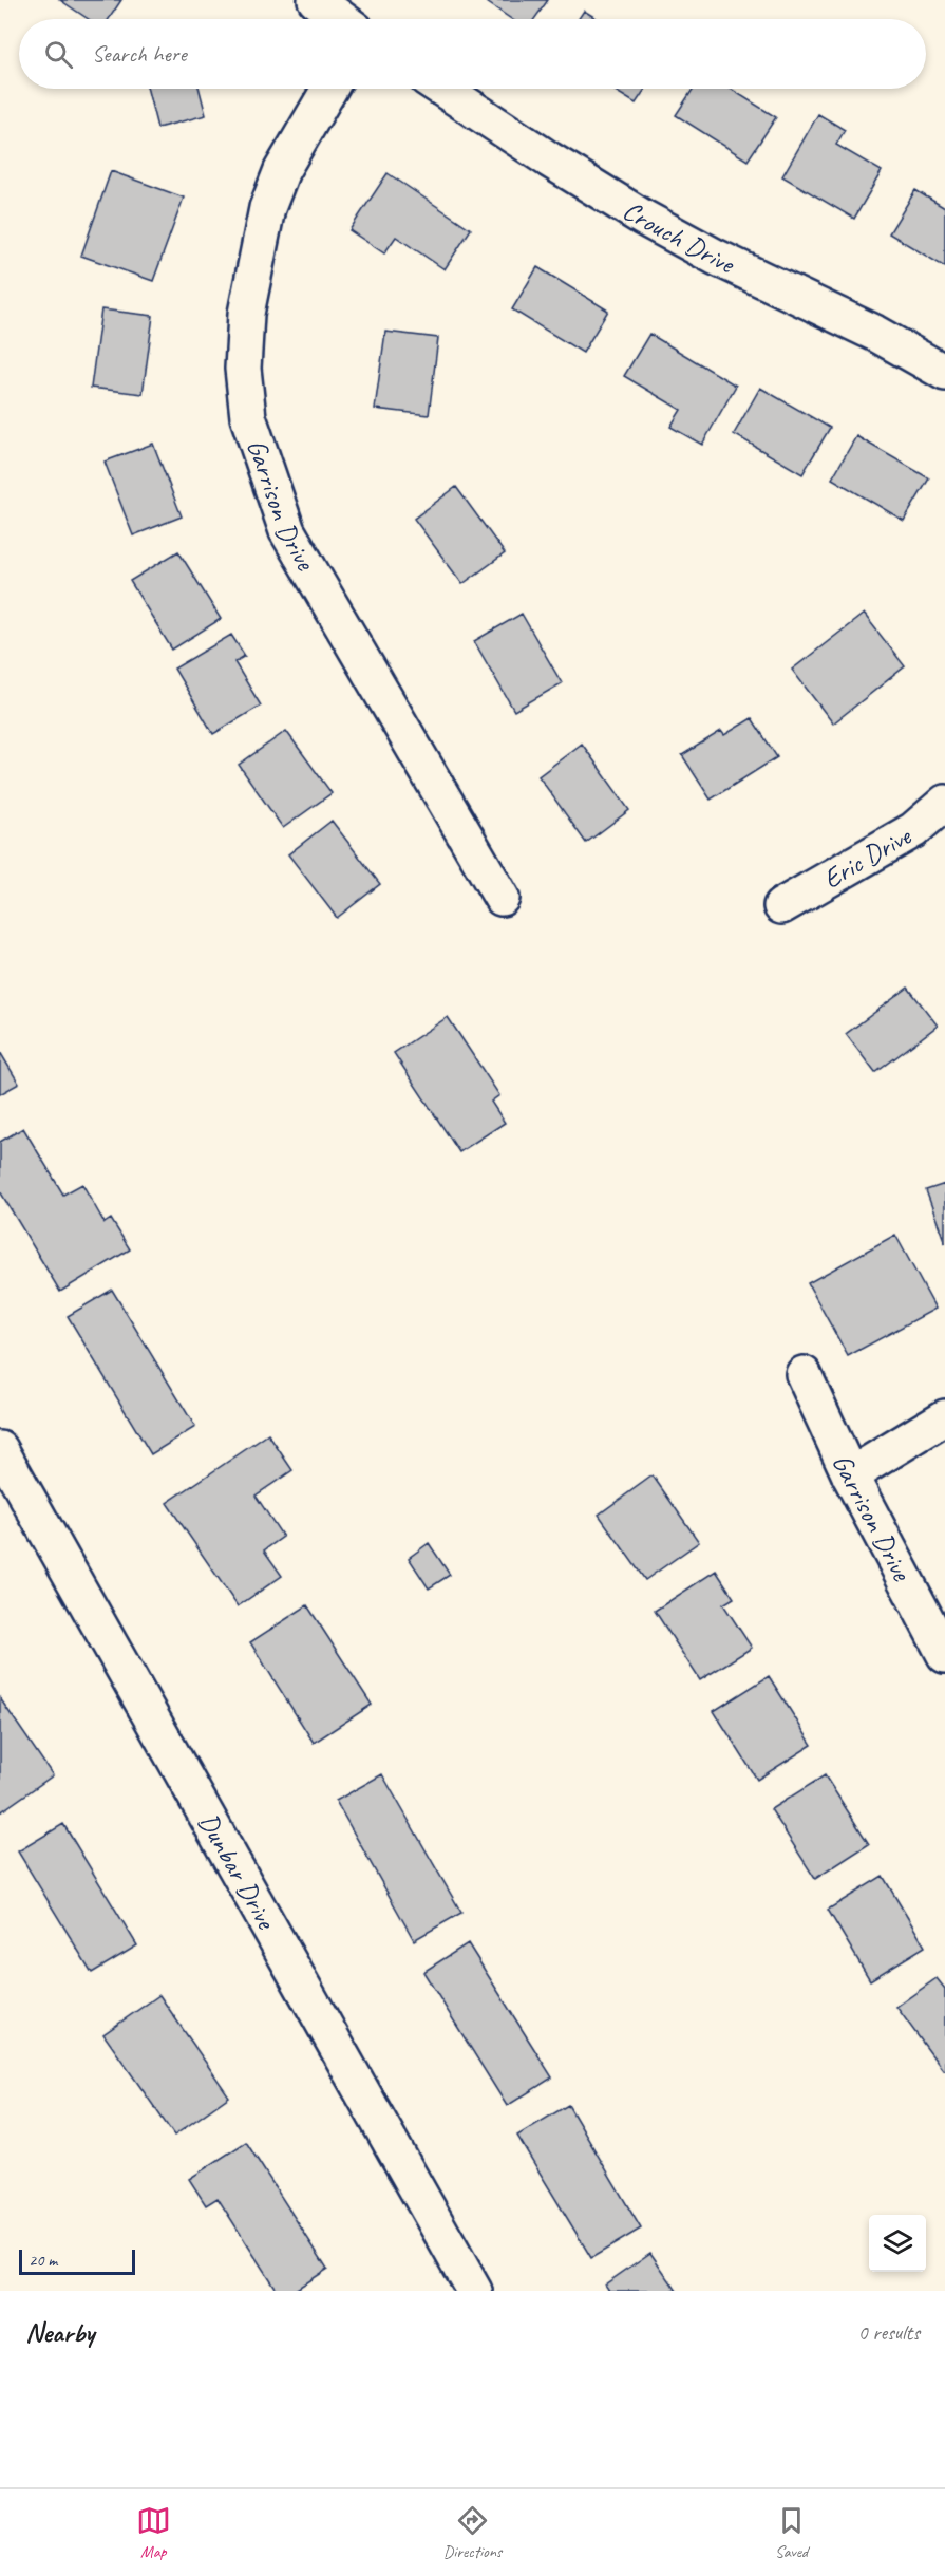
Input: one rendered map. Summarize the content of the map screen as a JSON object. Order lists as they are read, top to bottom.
{
  "streets": {
    "street": [
      "Crouch Drive",
      "Garrison Drive",
      "Eric Drive",
      "Dunbar Drive"
    ]
  },
  "scale_bar": "20 m",
  "page": {
    "search": "Search here",
    "scale": "20 m",
    "heading": ["Nearby", "0 results"],
    "nav": ["Map", "Directions", "Saved"]
  }
}
